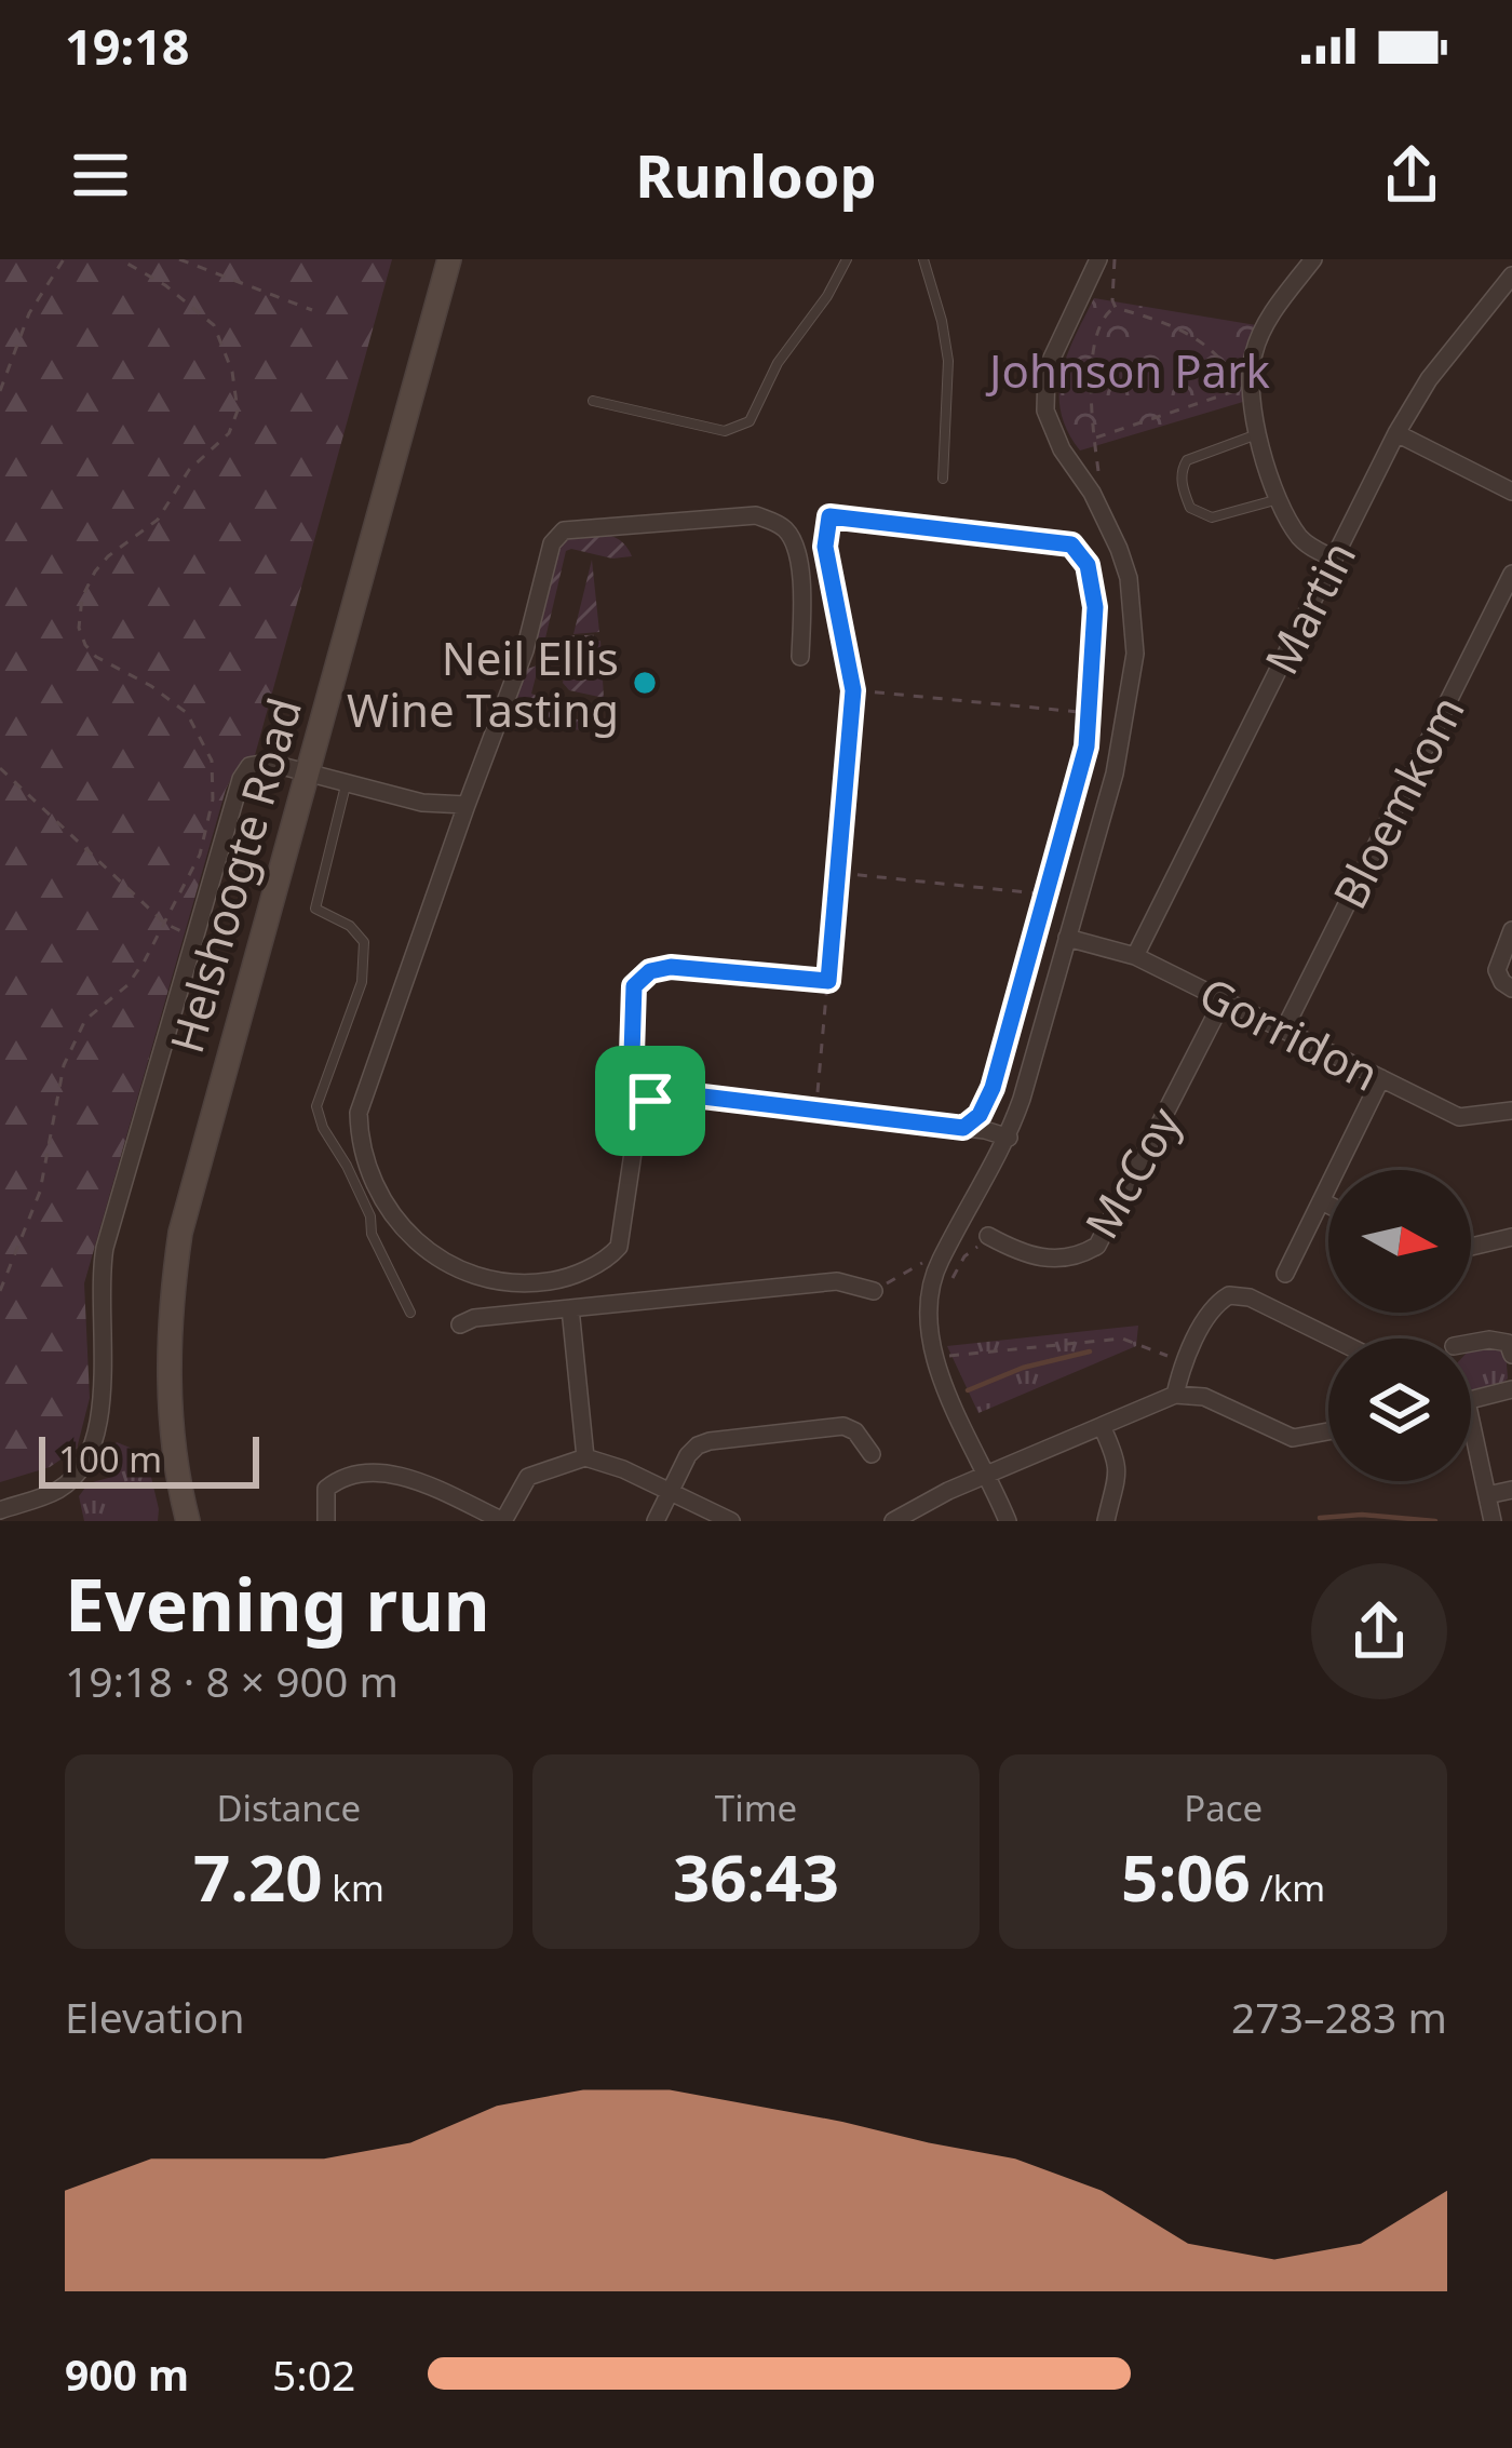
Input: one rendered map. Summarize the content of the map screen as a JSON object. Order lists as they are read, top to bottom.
{
  "streets": {
    "main road": ["Helshoogte Road"],
    "street": [
      "Martin",
      "Bloemkom",
      "Gorridon",
      "McCoy"
    ]
  },
  "crossings": [
    ["Martin", "Gorridon"],
    ["Bloemkom", "Gorridon"],
    ["Gorridon", "McCoy"]
  ],
  "parks": ["Johnson Park"],
  "places": ["Neil Ellis Wine Tasting"],
  "scale_bar": "100 m",
  "north": "right",
  "page": {
    "status": "19:18",
    "header": "Runloop",
    "scale": "100 m",
    "heading": ["Evening run", "19:18 · 8 × 900 m"],
    "stats": [
      ["Distance", "7.20 km"],
      ["Time", "36:43"],
      ["Pace", "5:06 /km"]
    ],
    "chart": ["Elevation", "273–283 m"],
    "list": [
      {
        "name": "900 m",
        "note": "5:02"
      }
    ]
  }
}
